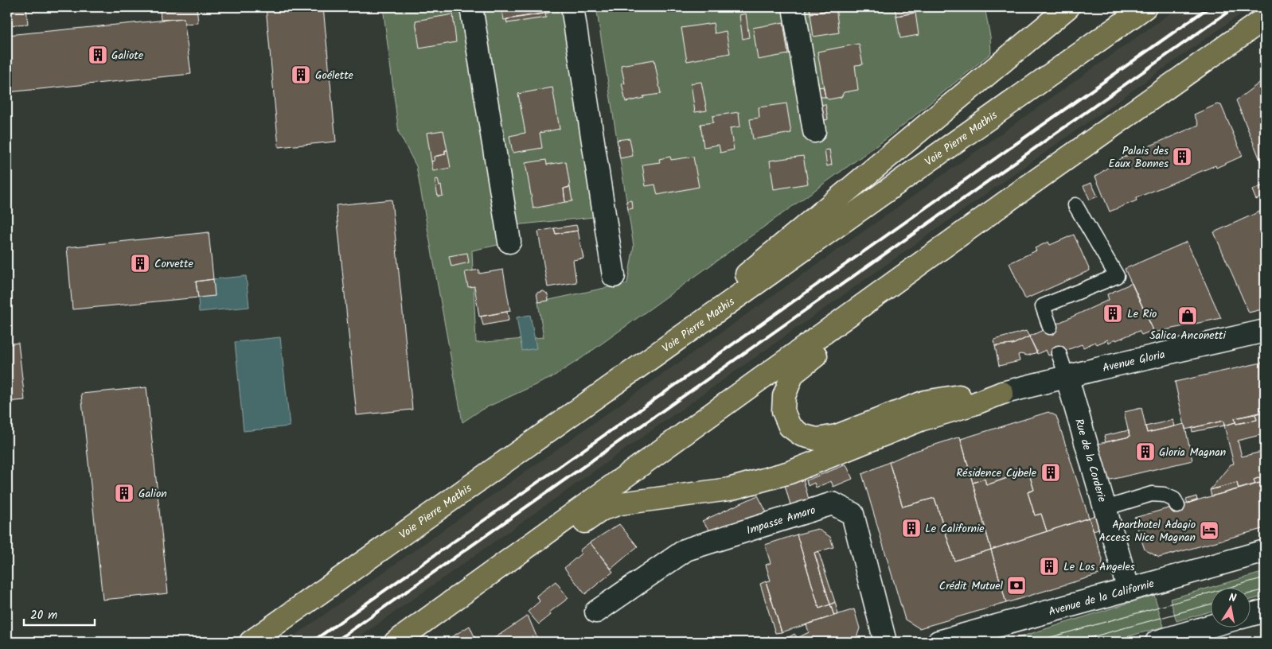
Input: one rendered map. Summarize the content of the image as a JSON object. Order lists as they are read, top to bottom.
{
  "streets": {
    "highway": ["Voie Pierre Mathis"],
    "street": [
      "Avenue Gloria",
      "Rue de la Corderie",
      "Impasse Amaro",
      "Avenue de la Californie"
    ]
  },
  "crossings": [
    ["Avenue Gloria", "Rue de la Corderie"],
    ["Rue de la Corderie", "Avenue de la Californie"]
  ],
  "places": {
    "building": [
      "Galiote",
      "Goélette",
      "Palais des Eaux Bonnes",
      "Corvette",
      "Le Rio",
      "Gloria Magnan",
      "Résidence Cybele",
      "Galion",
      "Le Californie",
      "Le Los Angeles"
    ],
    "shop": ["Salica Anconetti"],
    "hotel": ["Aparthotel Adagio Access Nice Magnan"],
    "bank": ["Crédit Mutuel"]
  },
  "scale_bar": "20 m",
  "north": "top"
}
